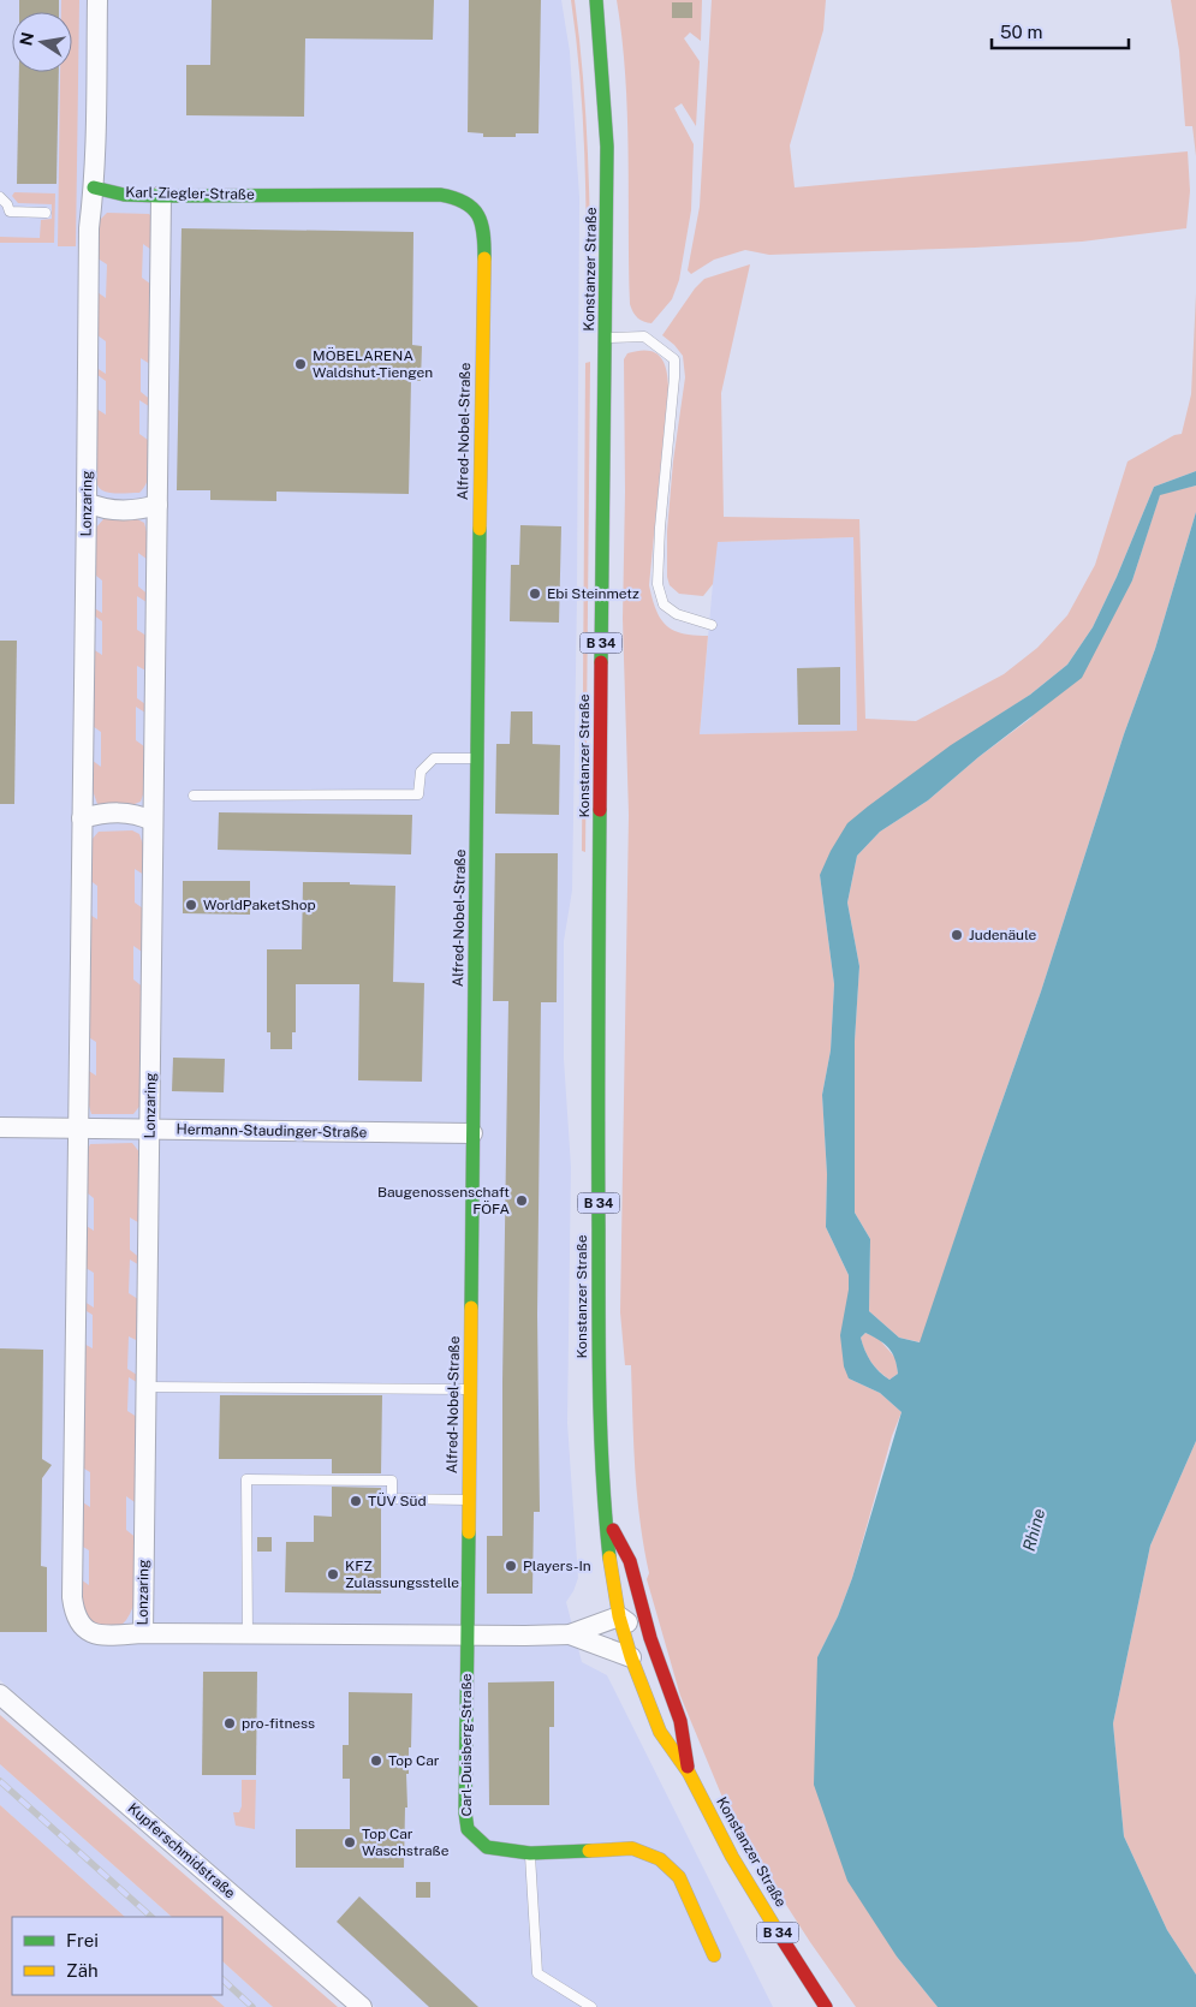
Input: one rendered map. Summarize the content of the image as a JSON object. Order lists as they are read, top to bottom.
{
  "streets": {
    "main road": [
      "Karl-Ziegler-Straße",
      "Konstanzer Straße",
      "Alfred-Nobel-Straße",
      "B 34",
      "Carl-Duisberg-Straße"
    ],
    "street": ["Lonzaring", "Hermann-Staudinger-Straße", "Kupferschmidstraße"]
  },
  "crossings": [
    ["Karl-Ziegler-Straße", "Alfred-Nobel-Straße"],
    ["Karl-Ziegler-Straße", "Lonzaring"],
    ["Alfred-Nobel-Straße", "Hermann-Staudinger-Straße"],
    ["Alfred-Nobel-Straße", "Carl-Duisberg-Straße"],
    ["Lonzaring", "Hermann-Staudinger-Straße"]
  ],
  "water": ["Rhine"],
  "places": [
    "MÖBELARENA Waldshut-Tiengen",
    "Ebi Steinmetz",
    "WorldPaketShop",
    "Judenäule",
    "Baugenossenschaft FÖFA",
    "TÜV Süd",
    "Players-In",
    "KFZ Zulassungsstelle",
    "pro-fitness",
    "Top Car",
    "Top Car Waschstraße"
  ],
  "legend": ["Frei", "Zäh"],
  "scale_bar": "50 m",
  "north": "left"
}
